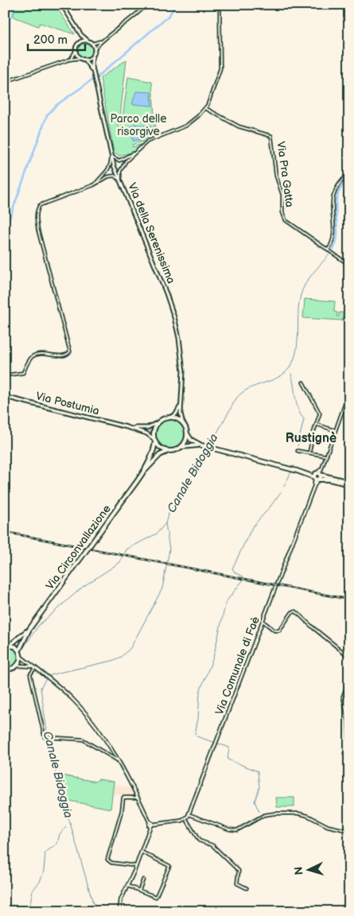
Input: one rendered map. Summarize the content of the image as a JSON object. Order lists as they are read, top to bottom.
{
  "streets": {
    "main road": ["Via della Serenissima", "Via Postumia", "Via Circonvallazione"],
    "street": ["Via Pra Gatta", "Via Comunale di Faè"]
  },
  "crossings": [
    ["Via della Serenissima", "Via Postumia"],
    ["Via della Serenissima", "Via Circonvallazione"],
    ["Via Postumia", "Via Circonvallazione"]
  ],
  "districts": ["Rustignè"],
  "water": ["Canale Bidoggia"],
  "parks": ["Parco delle risorgive"],
  "scale_bar": "200 m",
  "north": "left"
}
